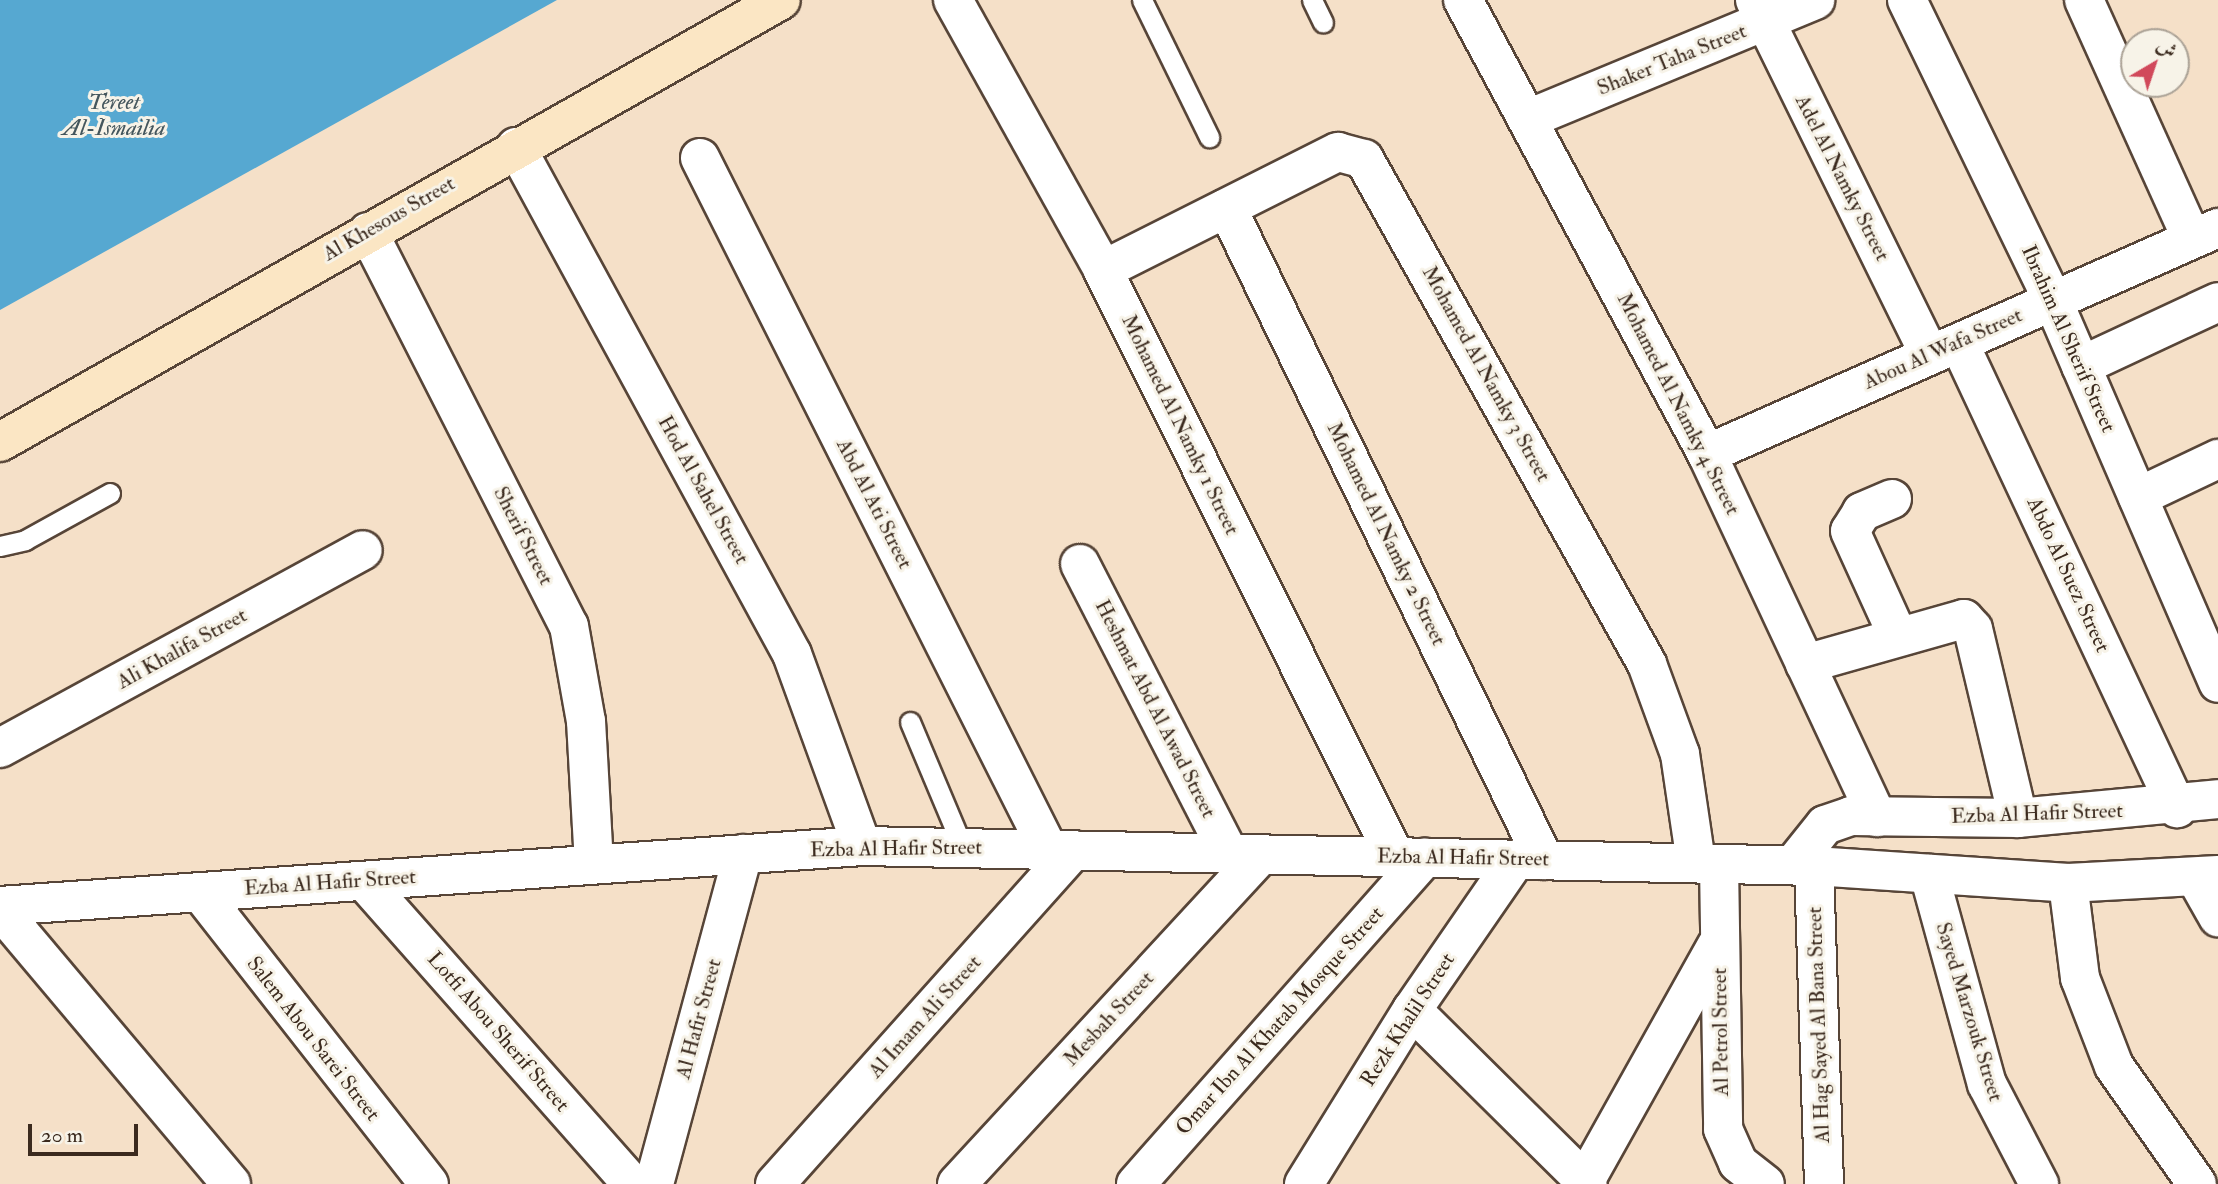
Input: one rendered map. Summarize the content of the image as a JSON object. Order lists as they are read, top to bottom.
{
  "streets": {
    "main road": ["Al Khesous Street"],
    "street": [
      "Shaker Taha Street",
      "Adel Al Namky Street",
      "Ibrahim Al Sherif Street",
      "Abou Al Wafa Street",
      "Mohamed Al Namky 3 Street",
      "Mohamed Al Namky 4 Street",
      "Mohamed Al Namky 1 Street",
      "Hod Al Sahel Street",
      "Abd Al Ati Street",
      "Mohamed Al Namky 2 Street",
      "Sherif Street",
      "Abdo Al Suez Street",
      "Ali Khalifa Street",
      "Heshmat Abd Al Awad Street",
      "Ezba Al Hafir Street",
      "Sayed Marzouk Street",
      "Al Imam Ali Street",
      "Al Hafir Street",
      "Mesbah Street",
      "Rezk Khalil Street",
      "Omar Ibn Al Khatab Mosque Street",
      "Al Hag Sayed Al Bana Street",
      "Lotfi Abou Sherif Street",
      "Al Petrol Street",
      "Salem Abou Sarei Street"
    ]
  },
  "crossings": [
    ["Shaker Taha Street", "Adel Al Namky Street"],
    ["Shaker Taha Street", "Mohamed Al Namky 4 Street"],
    ["Adel Al Namky Street", "Abou Al Wafa Street"],
    ["Adel Al Namky Street", "Abdo Al Suez Street"],
    ["Al Khesous Street", "Hod Al Sahel Street"],
    ["Al Khesous Street", "Sherif Street"],
    ["Ibrahim Al Sherif Street", "Abou Al Wafa Street"],
    ["Abou Al Wafa Street", "Mohamed Al Namky 4 Street"],
    ["Abou Al Wafa Street", "Abdo Al Suez Street"],
    ["Mohamed Al Namky 3 Street", "Mohamed Al Namky 1 Street"],
    ["Mohamed Al Namky 3 Street", "Mohamed Al Namky 2 Street"],
    ["Mohamed Al Namky 3 Street", "Ezba Al Hafir Street"],
    ["Mohamed Al Namky 3 Street", "Al Petrol Street"],
    ["Mohamed Al Namky 4 Street", "Ezba Al Hafir Street"],
    ["Mohamed Al Namky 1 Street", "Ezba Al Hafir Street"],
    ["Mohamed Al Namky 1 Street", "Omar Ibn Al Khatab Mosque Street"],
    ["Hod Al Sahel Street", "Ezba Al Hafir Street"],
    ["Abd Al Ati Street", "Ezba Al Hafir Street"],
    ["Abd Al Ati Street", "Al Imam Ali Street"],
    ["Mohamed Al Namky 2 Street", "Ezba Al Hafir Street"],
    ["Mohamed Al Namky 2 Street", "Rezk Khalil Street"],
    ["Sherif Street", "Ezba Al Hafir Street"],
    ["Abdo Al Suez Street", "Ezba Al Hafir Street"],
    ["Heshmat Abd Al Awad Street", "Ezba Al Hafir Street"],
    ["Heshmat Abd Al Awad Street", "Mesbah Street"],
    ["Ezba Al Hafir Street", "Sayed Marzouk Street"],
    ["Ezba Al Hafir Street", "Al Imam Ali Street"],
    ["Ezba Al Hafir Street", "Al Hafir Street"],
    ["Ezba Al Hafir Street", "Mesbah Street"],
    ["Ezba Al Hafir Street", "Rezk Khalil Street"],
    ["Ezba Al Hafir Street", "Omar Ibn Al Khatab Mosque Street"],
    ["Ezba Al Hafir Street", "Al Hag Sayed Al Bana Street"],
    ["Ezba Al Hafir Street", "Lotfi Abou Sherif Street"],
    ["Ezba Al Hafir Street", "Al Petrol Street"],
    ["Ezba Al Hafir Street", "Salem Abou Sarei Street"],
    ["Al Hafir Street", "Lotfi Abou Sherif Street"]
  ],
  "water": ["Tereet Al-Ismailia"],
  "scale_bar": "20 m",
  "north": "top right"
}
